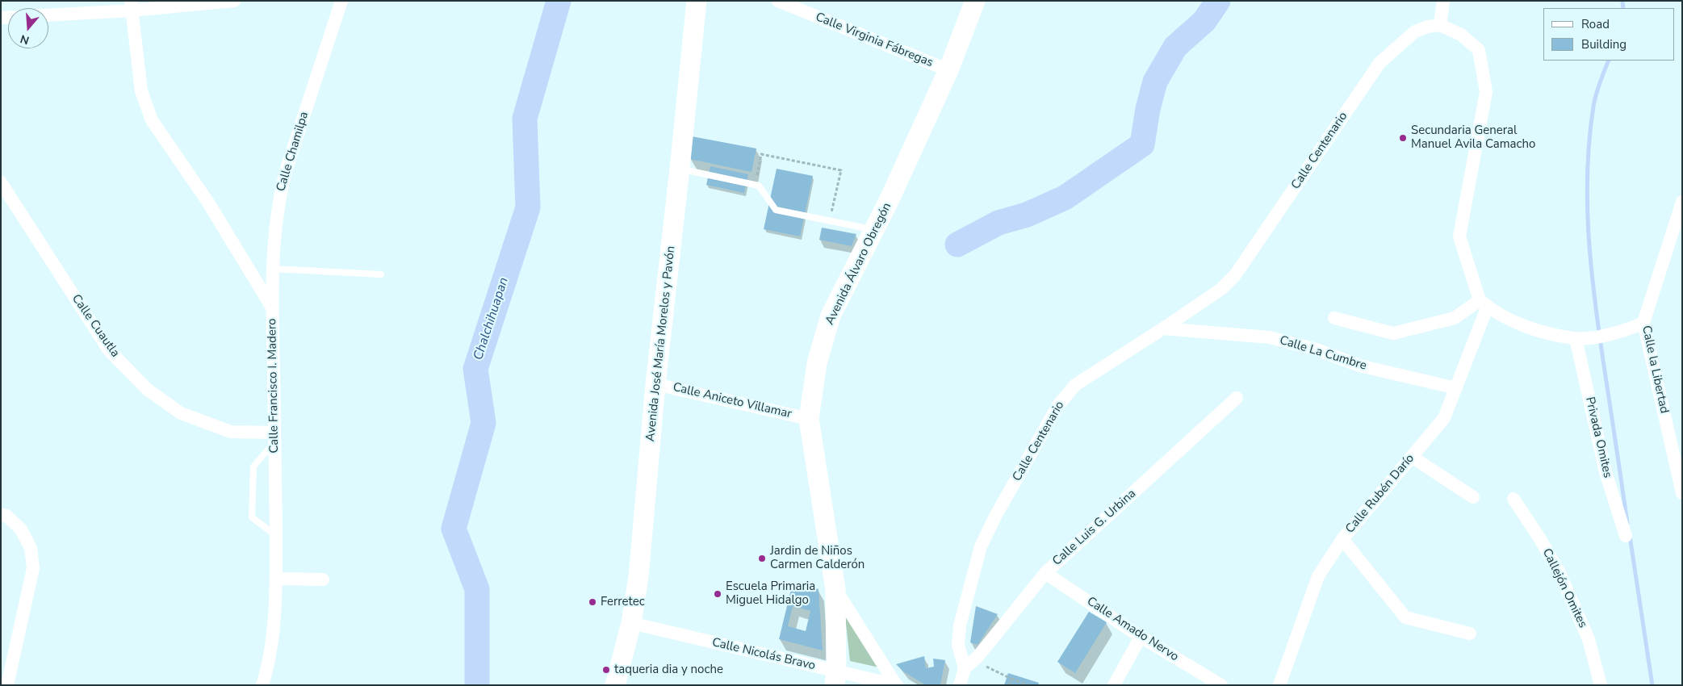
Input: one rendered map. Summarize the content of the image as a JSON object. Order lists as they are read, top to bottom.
{
  "streets": {
    "main road": ["Avenida Álvaro Obregón", "Avenida José María Morelos y Pavón"],
    "street": [
      "Calle Virginia Fábregas",
      "Calle Centenario",
      "Calle Chamilpa",
      "Calle Cuautla",
      "Calle La Cumbre",
      "Calle la Libertad",
      "Calle Francisco I. Madero",
      "Calle Aniceto Villamar",
      "Privada Omites",
      "Calle Rubén Darío",
      "Calle Luis G. Urbina",
      "Callejón Omites",
      "Calle Amado Nervo",
      "Calle Nicolás Bravo"
    ]
  },
  "crossings": [
    ["Calle Virginia Fábregas", "Avenida Álvaro Obregón"],
    ["Calle Centenario", "Calle La Cumbre"],
    ["Calle Centenario", "Calle Luis G. Urbina"],
    ["Calle Chamilpa", "Calle Francisco I. Madero"],
    ["Avenida Álvaro Obregón", "Calle Aniceto Villamar"],
    ["Avenida Álvaro Obregón", "Calle Nicolás Bravo"],
    ["Calle Cuautla", "Calle Francisco I. Madero"],
    ["Avenida José María Morelos y Pavón", "Calle Aniceto Villamar"],
    ["Avenida José María Morelos y Pavón", "Calle Nicolás Bravo"],
    ["Calle La Cumbre", "Calle Rubén Darío"],
    ["Calle Luis G. Urbina", "Calle Amado Nervo"]
  ],
  "water": ["Chalchihuapan"],
  "places": [
    "Secundaria General Manuel Avila Camacho",
    "Jardin de Niños Carmen Calderón",
    "Escuela Primaria Miguel Hidalgo",
    "Ferretec",
    "taqueria dia y noche"
  ],
  "legend": ["Road", "Building"],
  "north": "bottom"
}
